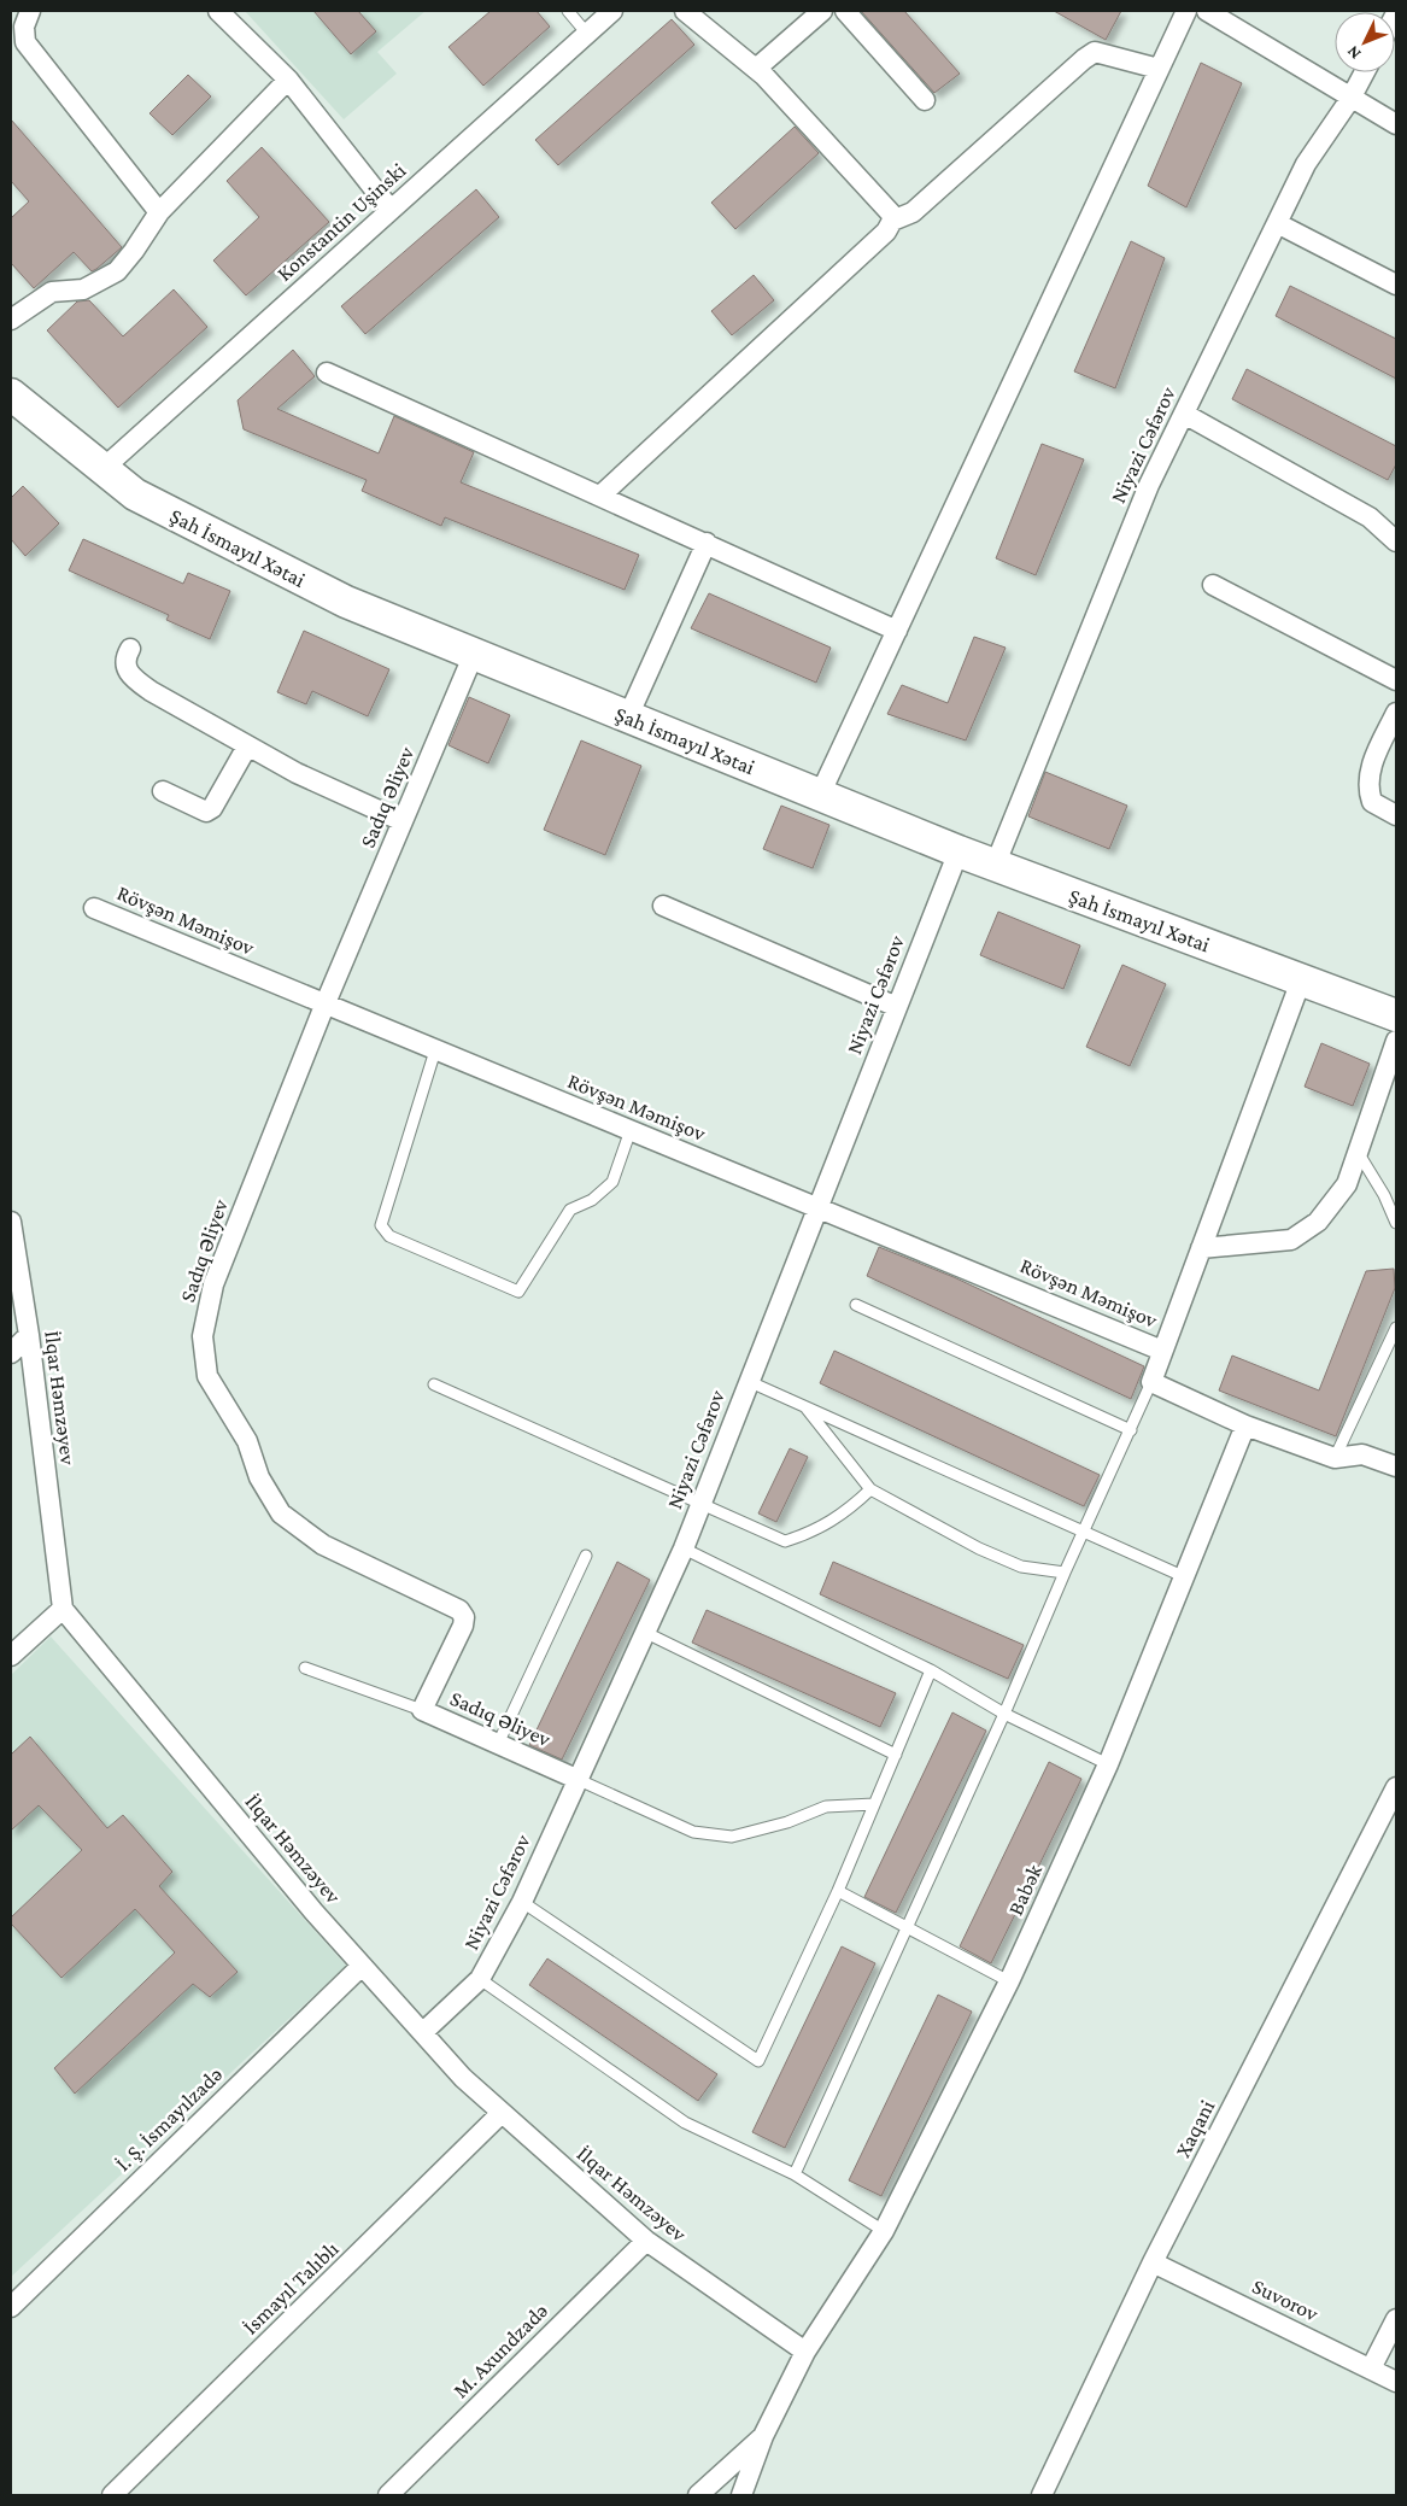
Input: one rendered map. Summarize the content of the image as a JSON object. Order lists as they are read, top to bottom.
{
  "streets": {
    "main road": ["Şah İsmayıl Xətai"],
    "street": [
      "Konstantin Uşinski",
      "Niyazi Cəfərov",
      "Sadıq Əliyev",
      "Rövşən Məmişov",
      "İlqar Həmzəyev",
      "Babək",
      "İ. Ş. İsmayılzadə",
      "Xaqani",
      "İsmayıl Talıblı",
      "Suvorov",
      "M. Axundzadə"
    ]
  },
  "crossings": [
    ["Konstantin Uşinski", "Şah İsmayıl Xətai"],
    ["Niyazi Cəfərov", "Şah İsmayıl Xətai"],
    ["Niyazi Cəfərov", "Sadıq Əliyev"],
    ["Niyazi Cəfərov", "Rövşən Məmişov"],
    ["Niyazi Cəfərov", "İlqar Həmzəyev"],
    ["Şah İsmayıl Xətai", "Sadıq Əliyev"],
    ["Sadıq Əliyev", "Rövşən Məmişov"],
    ["İlqar Həmzəyev", "Babək"],
    ["İlqar Həmzəyev", "İ. Ş. İsmayılzadə"],
    ["İlqar Həmzəyev", "İsmayıl Talıblı"],
    ["İlqar Həmzəyev", "M. Axundzadə"],
    ["Xaqani", "Suvorov"]
  ],
  "north": "bottom left"
}
